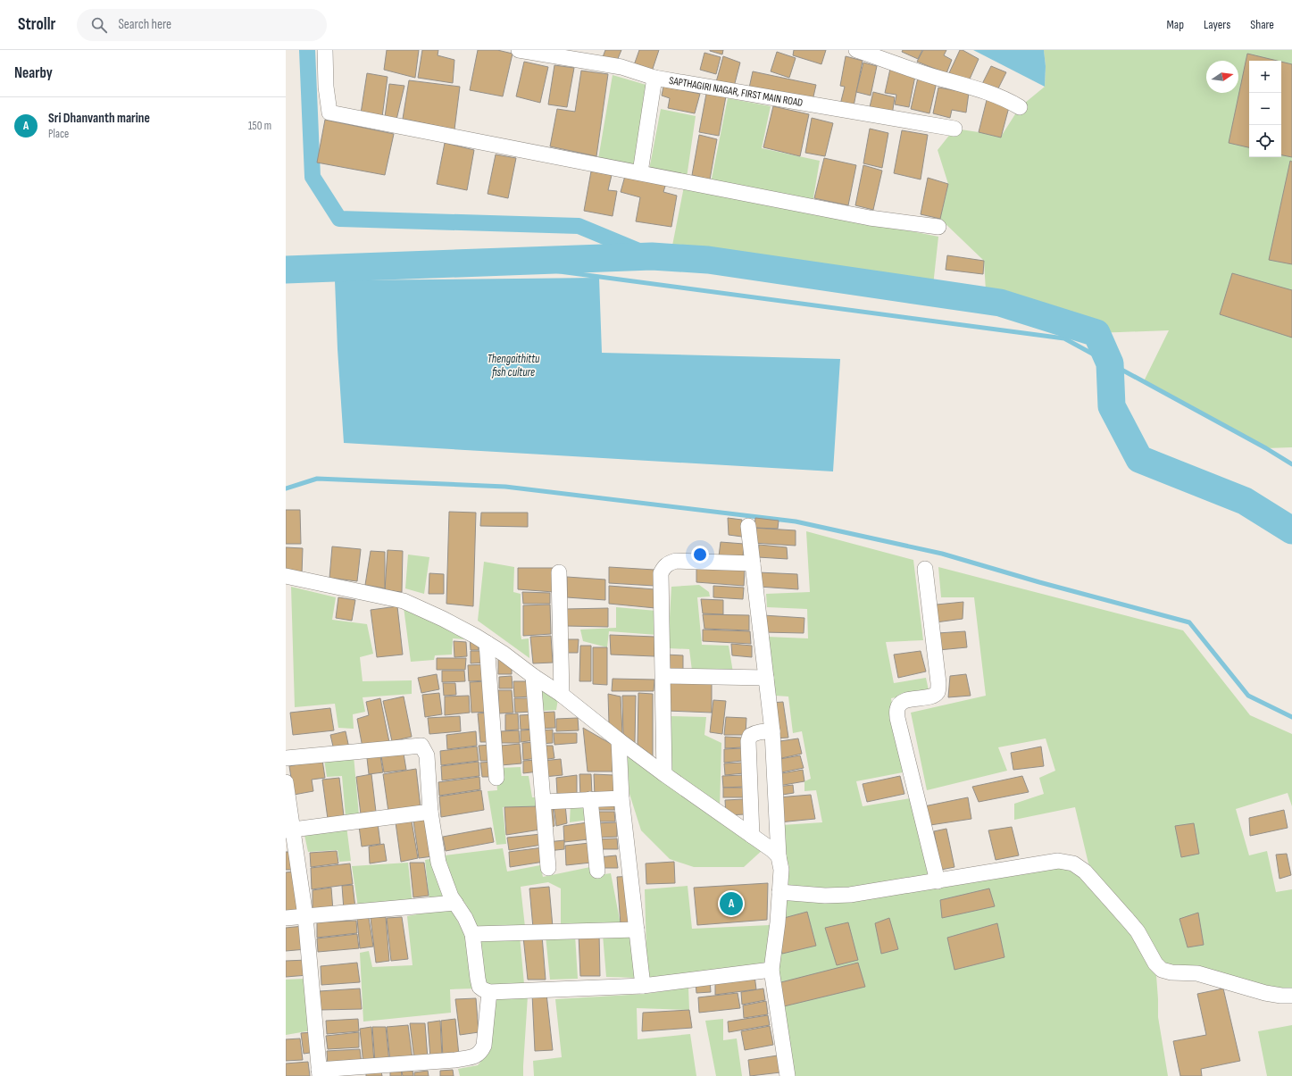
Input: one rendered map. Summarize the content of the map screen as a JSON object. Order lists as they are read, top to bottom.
{
  "streets": {
    "street": ["SAPTHAGIRI NAGAR, FIRST MAIN ROAD"]
  },
  "water": ["Thengaithittu fish culture"],
  "north": "right",
  "page": {
    "header": "Strollr",
    "search": "Search here",
    "nav": ["Map", "Layers", "Share"],
    "heading": "Nearby",
    "map_buttons": ["+", "−"],
    "list": [
      {
        "mark": "A",
        "name": "Sri Dhanvanth marine",
        "note": "Place",
        "value": "150 m"
      }
    ],
    "pins": "A"
  }
}
